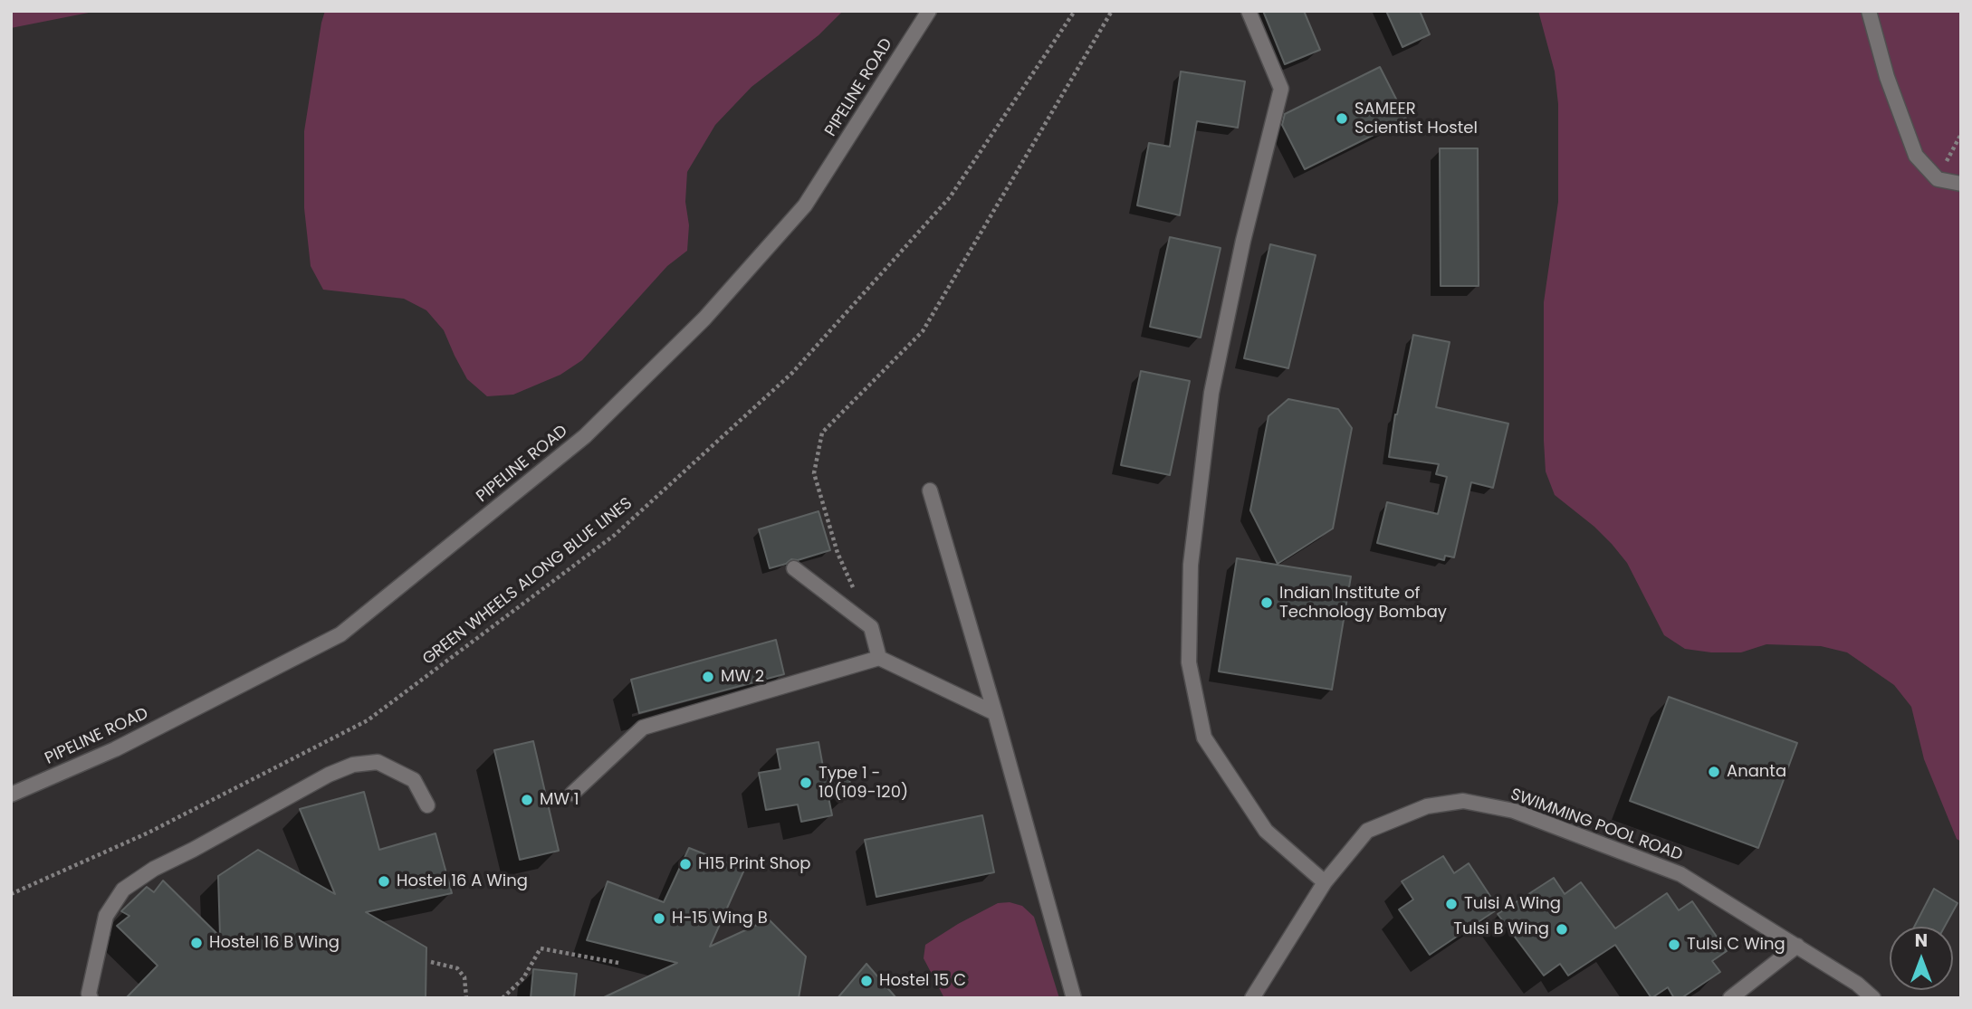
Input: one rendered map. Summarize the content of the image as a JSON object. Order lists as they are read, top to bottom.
{
  "streets": {
    "lane": ["PIPELINE ROAD", "SWIMMING POOL ROAD"],
    "path": ["GREEN WHEELS ALONG BLUE LINES"]
  },
  "places": [
    "SAMEER Scientist Hostel",
    "Indian Institute of Technology Bombay",
    "MW 2",
    "Ananta",
    "Type 1 - 10(109-120)",
    "MW 1",
    "H15 Print Shop",
    "Hostel 16 A Wing",
    "Tulsi A Wing",
    "H-15 Wing B",
    "Tulsi B Wing",
    "Hostel 16 B Wing",
    "Tulsi C Wing",
    "Hostel 15 C"
  ],
  "north": "top"
}
